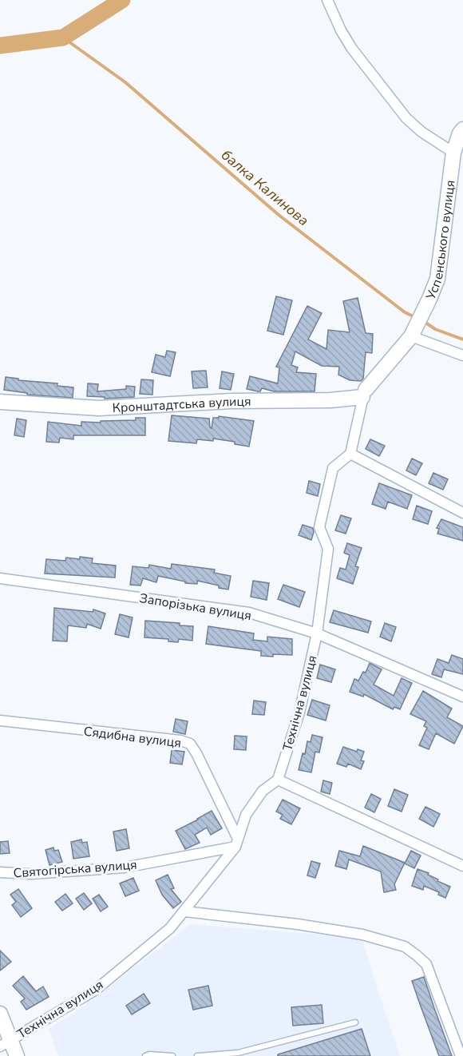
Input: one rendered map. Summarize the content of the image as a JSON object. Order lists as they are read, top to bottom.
{
  "streets": {
    "street": [
      "Успенського вулиця",
      "Кронштадтська вулиця",
      "Запорізька вулиця",
      "Технічна вулиця",
      "Сядибна вулиця",
      "Святогірська вулиця"
    ]
  },
  "crossings": [
    ["Успенського вулиця", "Кронштадтська вулиця"],
    ["Запорізька вулиця", "Технічна вулиця"],
    ["Технічна вулиця", "Сядибна вулиця"],
    ["Технічна вулиця", "Святогірська вулиця"],
    ["Сядибна вулиця", "Святогірська вулиця"]
  ],
  "water": ["балка Калинова"]
}
